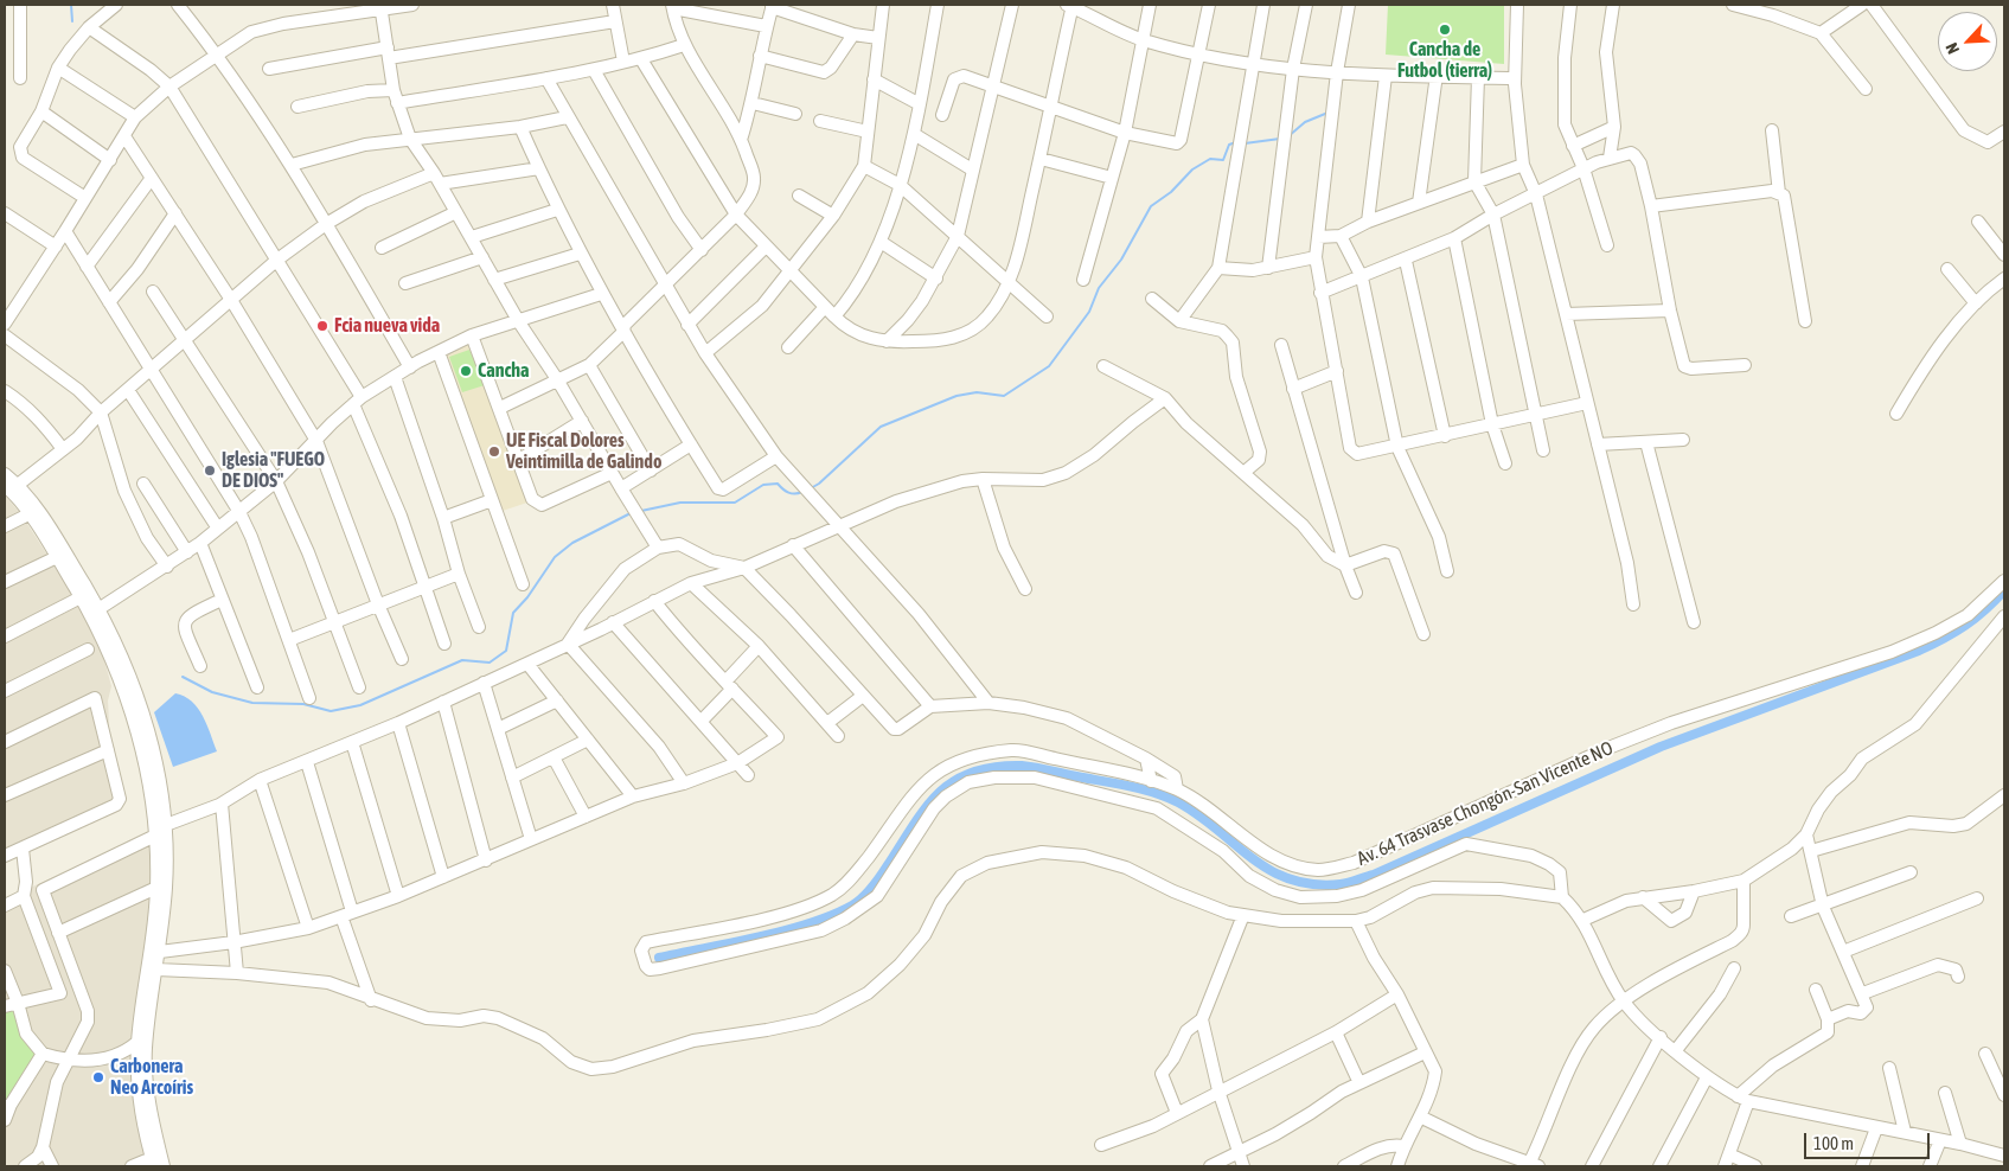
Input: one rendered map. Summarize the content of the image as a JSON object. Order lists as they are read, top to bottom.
{
  "streets": {
    "street": ["Av. 64 Trasvase Chongón-San Vicente NO"]
  },
  "places": [
    "Cancha de Futbol (tierra)",
    "Fcia nueva vida",
    "Cancha",
    "UE Fiscal Dolores Veintimilla de Galindo",
    "Iglesia \"FUEGO DE DIOS\"",
    "Carbonera Neo Arcoíris"
  ],
  "scale_bar": "100 m",
  "north": "bottom left"
}
